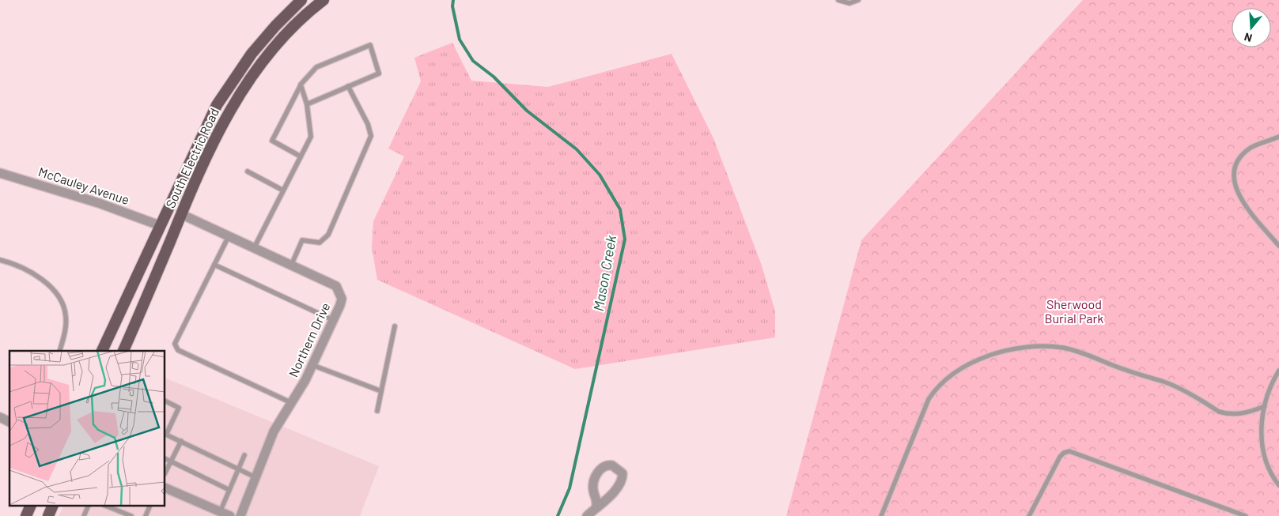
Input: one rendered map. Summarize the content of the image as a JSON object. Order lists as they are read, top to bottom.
{
  "streets": {
    "main road": ["South Electric Road"],
    "street": ["McCauley Avenue", "Northern Drive"]
  },
  "crossings": [
    ["South Electric Road", "McCauley Avenue"],
    ["South Electric Road", "Northern Drive"]
  ],
  "water": ["Mason Creek"],
  "parks": ["Sherwood Burial Park"],
  "north": "bottom"
}
